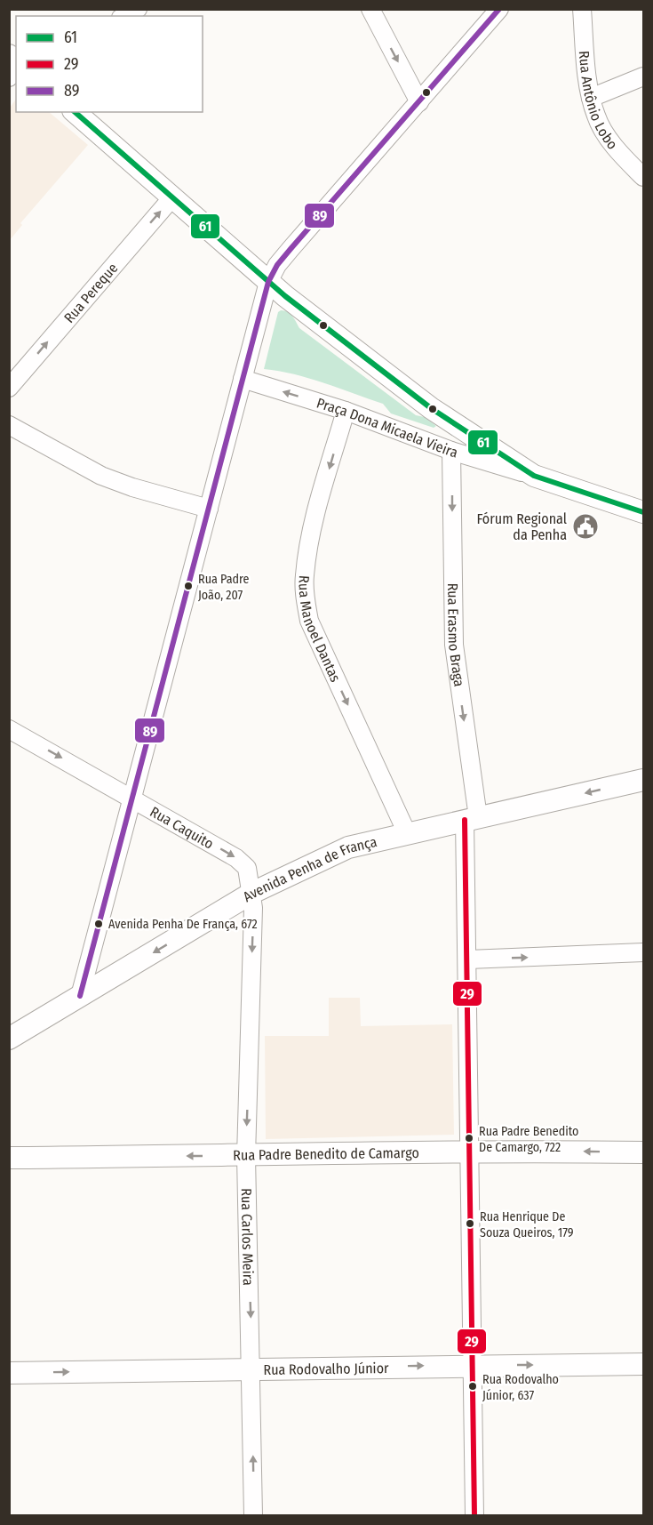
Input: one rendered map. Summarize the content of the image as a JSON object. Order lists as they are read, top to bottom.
{
  "streets": {
    "main road": ["Avenida Penha de França", "Rua Padre Benedito de Camargo", "Rua Rodovalho Júnior"],
    "street": [
      "Rua Antônio Lobo",
      "Rua Pereque",
      "Praça Dona Micaela Vieira",
      "Rua Manoel Dantas",
      "Rua Erasmo Braga",
      "Rua Caquito",
      "Rua Carlos Meira"
    ]
  },
  "crossings": [
    ["Praça Dona Micaela Vieira", "Rua Manoel Dantas"],
    ["Praça Dona Micaela Vieira", "Rua Erasmo Braga"],
    ["Rua Manoel Dantas", "Avenida Penha de França"],
    ["Rua Erasmo Braga", "Avenida Penha de França"],
    ["Rua Erasmo Braga", "Rua Padre Benedito de Camargo"],
    ["Rua Erasmo Braga", "Rua Rodovalho Júnior"],
    ["Rua Caquito", "Avenida Penha de França"],
    ["Rua Caquito", "Rua Carlos Meira"],
    ["Avenida Penha de França", "Rua Carlos Meira"],
    ["Rua Padre Benedito de Camargo", "Rua Carlos Meira"],
    ["Rua Carlos Meira", "Rua Rodovalho Júnior"]
  ],
  "one_way": [
    "Rua Pereque",
    "Praça Dona Micaela Vieira",
    "Rua Caquito",
    "Avenida Penha de França",
    "Rua Padre Benedito de Camargo",
    "Rua Rodovalho Júnior"
  ],
  "places": {
    "public building": ["Fórum Regional da Penha"],
    "other": [
      "Rua Padre João, 207",
      "Avenida Penha De França, 672",
      "Rua Padre Benedito De Camargo, 722",
      "Rua Henrique De Souza Queiros, 179",
      "Rua Rodovalho Júnior, 637"
    ]
  },
  "lines": ["transit line 89", "transit line 61", "transit line 29"],
  "legend": ["61", "29", "89"]
}
